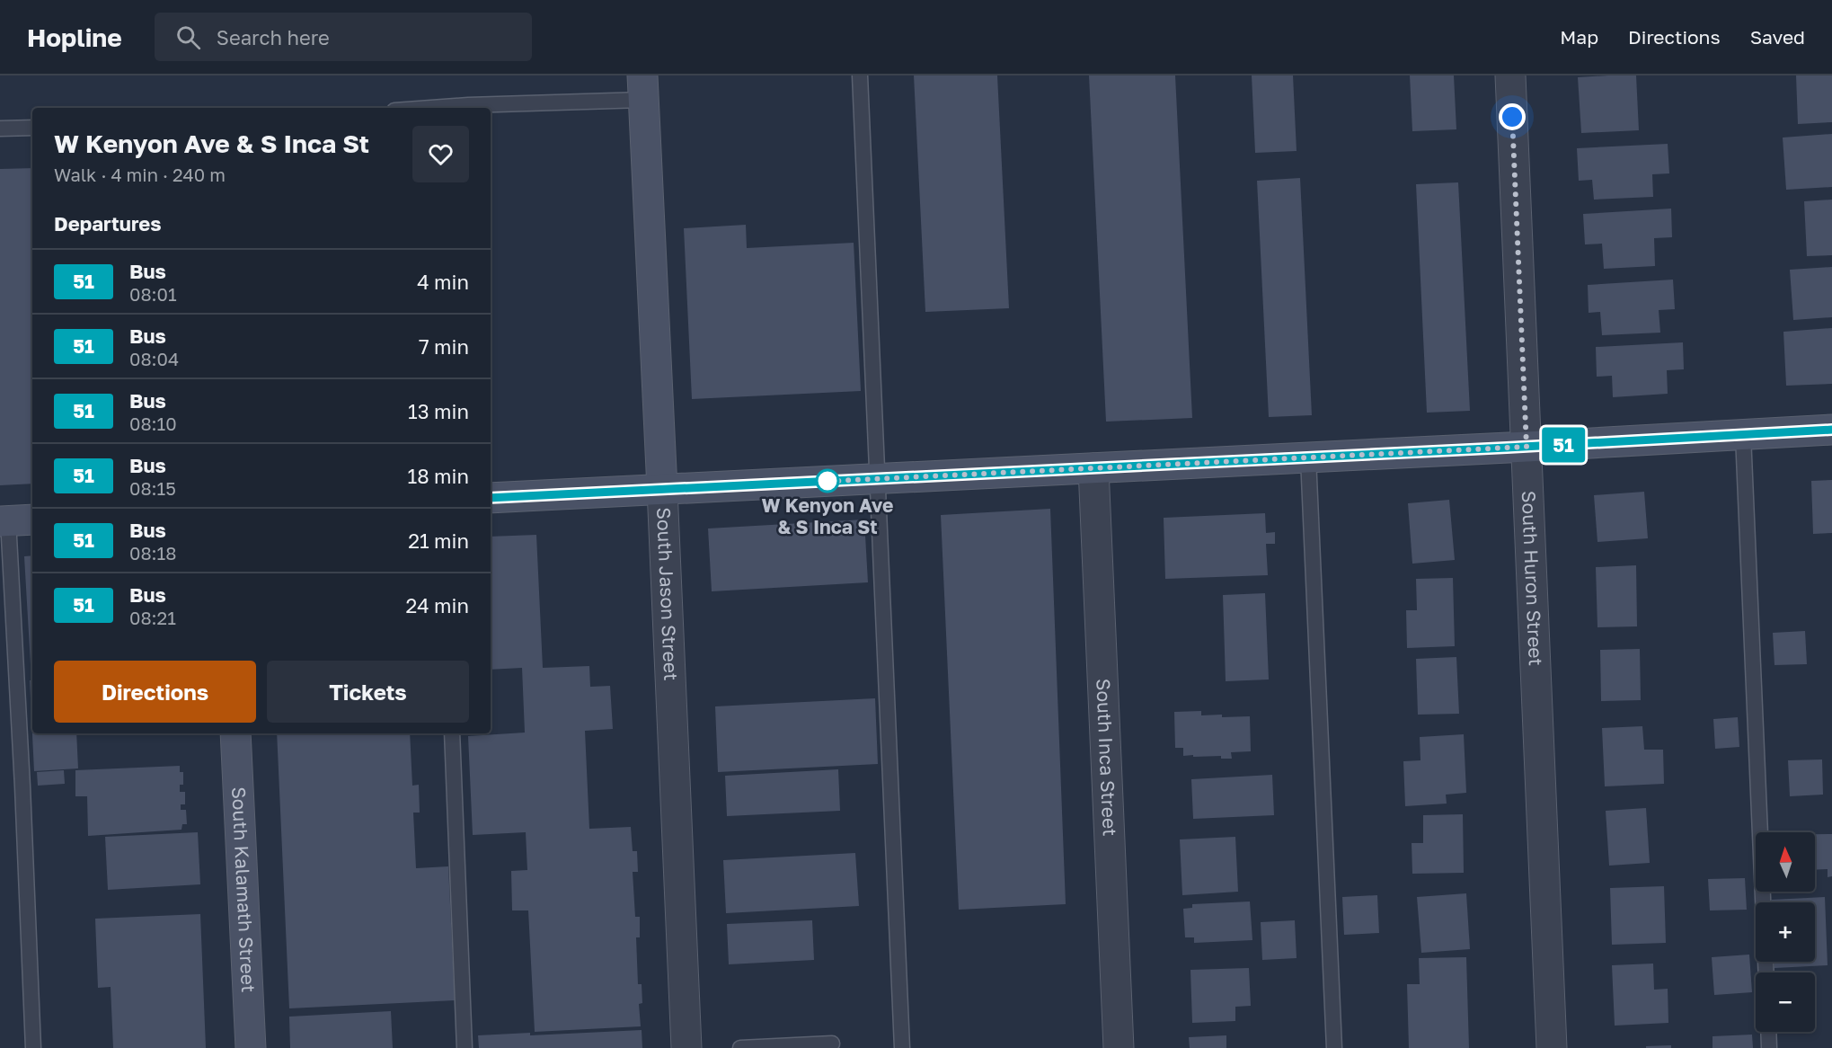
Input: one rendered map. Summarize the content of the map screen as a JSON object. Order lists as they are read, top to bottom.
{
  "streets": {
    "street": [
      "South Huron Street",
      "South Jason Street",
      "South Inca Street",
      "South Kalamath Street"
    ]
  },
  "places": ["W Kenyon Ave & S Inca St"],
  "lines": ["bus line 51"],
  "north": "top",
  "page": {
    "header": "Hopline",
    "search": "Search here",
    "nav": ["Map", "Directions", "Saved"],
    "on_map": "51",
    "heading": [
      ["W Kenyon Ave & S Inca St", "Walk · 4 min · 240 m"],
      "Departures"
    ],
    "list": [
      {
        "mark": "51",
        "name": "Bus",
        "note": "08:01",
        "value": "4 min"
      },
      {
        "mark": "51",
        "name": "Bus",
        "note": "08:04",
        "value": "7 min"
      },
      {
        "mark": "51",
        "name": "Bus",
        "note": "08:10",
        "value": "13 min"
      },
      {
        "mark": "51",
        "name": "Bus",
        "note": "08:15",
        "value": "18 min"
      },
      {
        "mark": "51",
        "name": "Bus",
        "note": "08:18",
        "value": "21 min"
      },
      {
        "mark": "51",
        "name": "Bus",
        "note": "08:21",
        "value": "24 min"
      }
    ],
    "buttons": ["Directions", "Tickets"],
    "map_buttons": ["+", "−"]
  }
}
